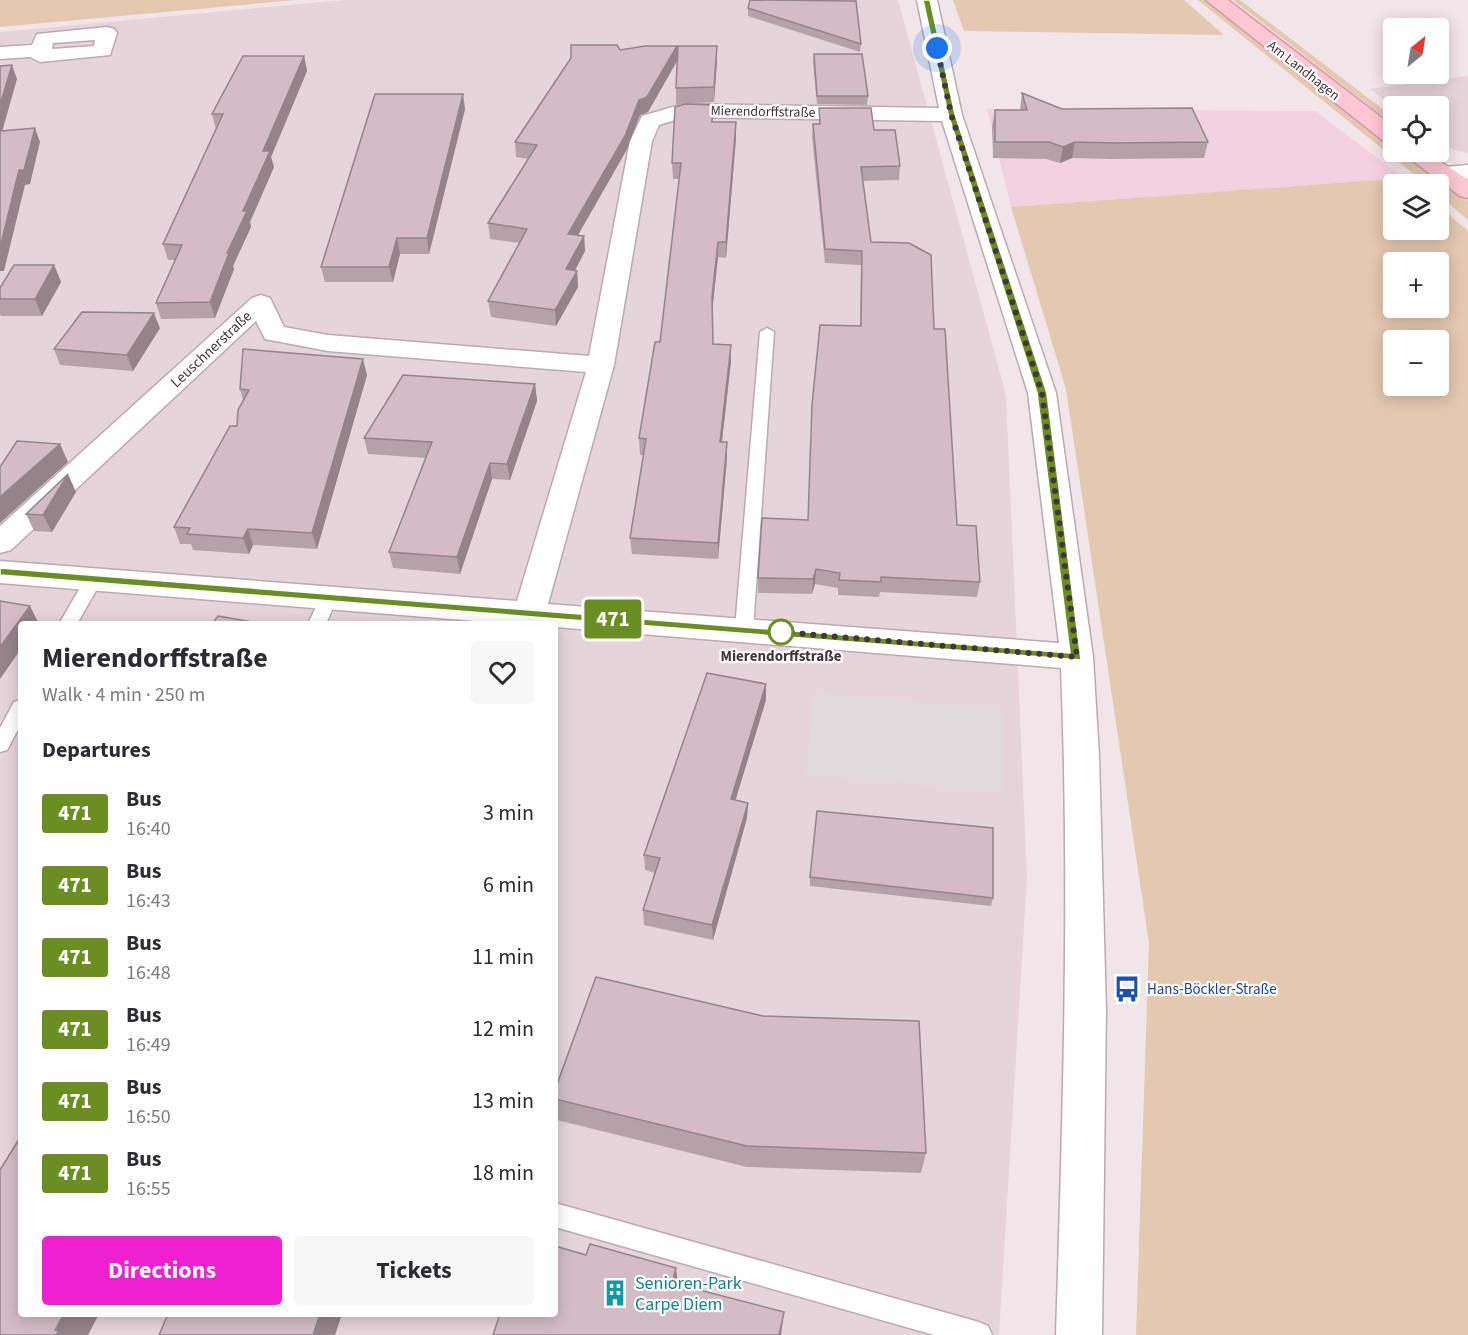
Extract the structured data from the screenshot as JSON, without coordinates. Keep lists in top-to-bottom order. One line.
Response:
{"streets":{"street":["Am Landhagen","Mierendorffstraße","Leuschnerstraße"]},"crossings":[["Mierendorffstraße","Leuschnerstraße"]],"places":{"other":["Mierendorffstraße"],"bus stop":["Hans-Böckler-Straße"],"building":["Senioren-Park Carpe Diem"]},"lines":["bus line 471"],"north":"top right","page":{"on_map":"471","map_buttons":["+","−"],"heading":[["Mierendorffstraße","Walk · 4 min · 250 m"],"Departures"],"list":[{"mark":"471","name":"Bus","note":"16:40","value":"3 min"},{"mark":"471","name":"Bus","note":"16:43","value":"6 min"},{"mark":"471","name":"Bus","note":"16:48","value":"11 min"},{"mark":"471","name":"Bus","note":"16:49","value":"12 min"},{"mark":"471","name":"Bus","note":"16:50","value":"13 min"},{"mark":"471","name":"Bus","note":"16:55","value":"18 min"}],"buttons":["Directions","Tickets"]}}
